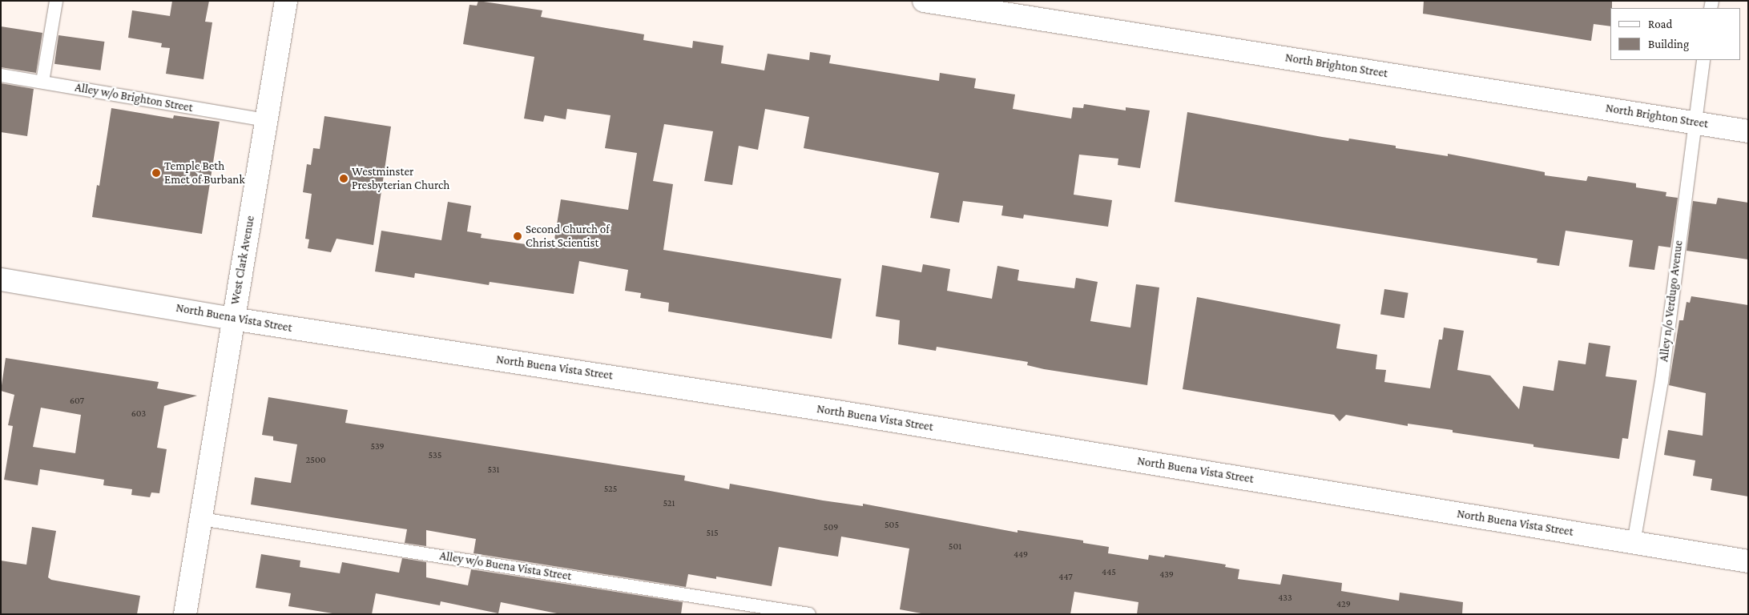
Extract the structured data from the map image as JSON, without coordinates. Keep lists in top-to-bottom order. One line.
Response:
{"streets":{"main road":["North Brighton Street","West Clark Avenue","North Buena Vista Street"],"lane":["Alley w/o Brighton Street","Alley n/o Verdugo Avenue","Alley w/o Buena Vista Street"]},"crossings":[["North Brighton Street","Alley n/o Verdugo Avenue"],["Alley w/o Brighton Street","West Clark Avenue"],["West Clark Avenue","North Buena Vista Street"],["West Clark Avenue","Alley w/o Buena Vista Street"],["Alley n/o Verdugo Avenue","North Buena Vista Street"]],"places":["Temple Beth Emet of Burbank","Westminster Presbyterian Church","Second Church of Christ Scientist"],"house_numbers":["607","603","539","535","2500","531","525","521","505","509","515","501","449","445","439","447","433","429"],"legend":["Road","Building"]}
